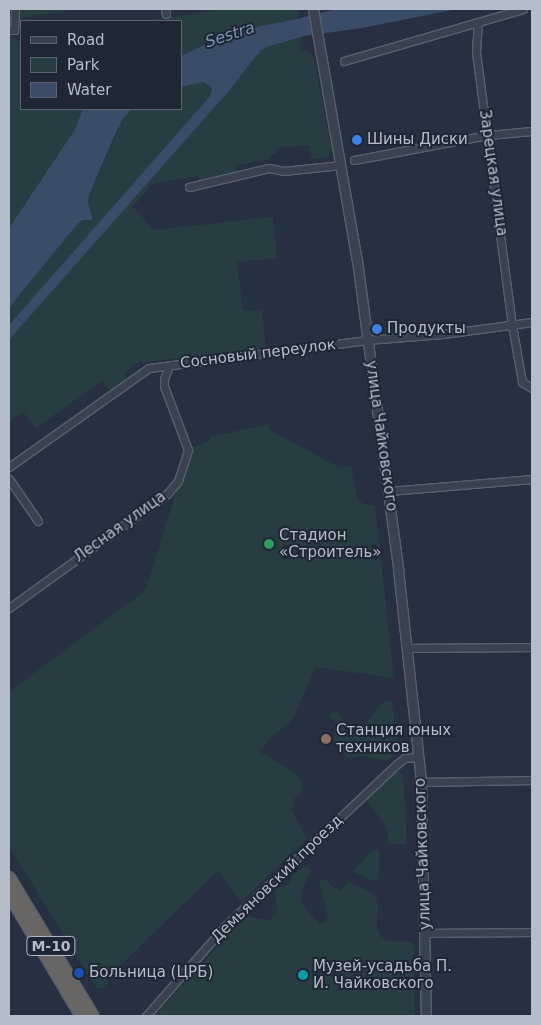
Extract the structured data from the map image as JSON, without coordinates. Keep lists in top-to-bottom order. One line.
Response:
{"streets":{"highway":["М-10"],"street":["Зарецкая улица","Сосновый переулок","улица Чайковского","Лесная улица","Демьяновский проезд"]},"crossings":[["Зарецкая улица","Сосновый переулок"],["Сосновый переулок","улица Чайковского"],["Сосновый переулок","Лесная улица"],["улица Чайковского","Демьяновский проезд"]],"water":["Sestra"],"places":["Шины Диски","Продукты","Стадион «Строитель»","Станция юных техников","Больница (ЦРБ)","Музей-усадьба П. И. Чайковского"],"legend":["Road","Park","Water"]}
